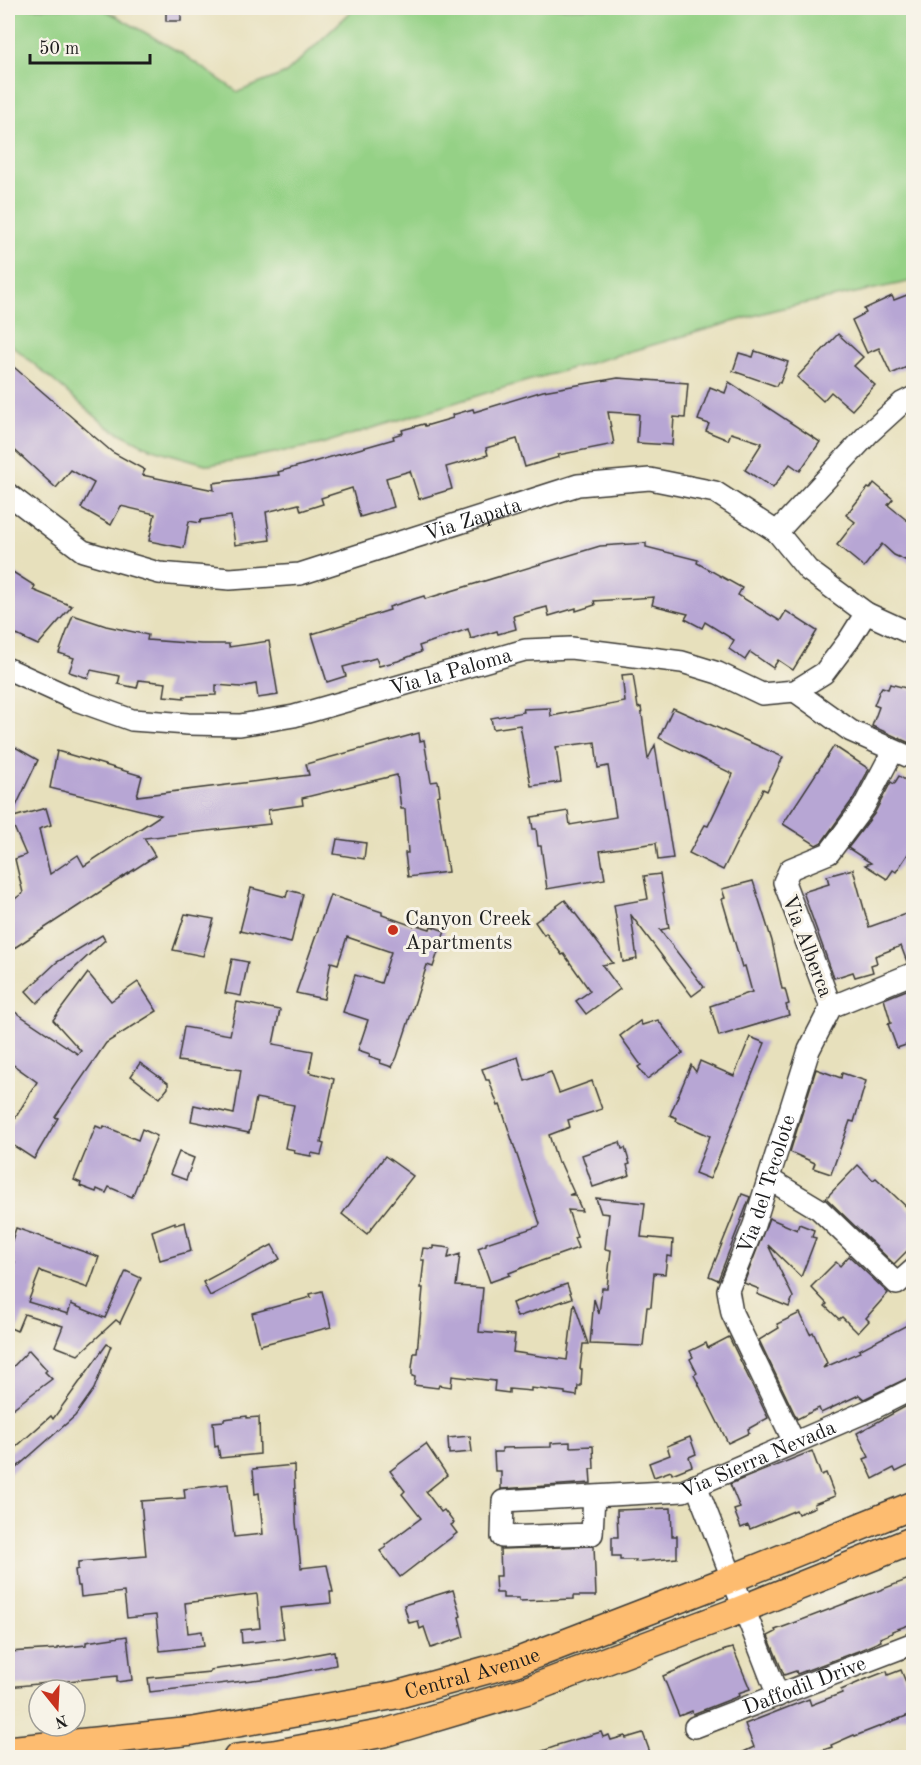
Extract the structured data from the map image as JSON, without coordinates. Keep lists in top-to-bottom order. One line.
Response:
{"streets":{"main road":["Central Avenue"],"street":["Via Zapata","Via la Paloma","Via Alberca","Via del Tecolote","Via Sierra Nevada","Daffodil Drive"]},"crossings":[["Via Zapata","Via la Paloma"],["Via Alberca","Via del Tecolote"],["Via del Tecolote","Via Sierra Nevada"]],"places":["Canyon Creek Apartments"],"scale_bar":"50 m","north":"bottom"}
